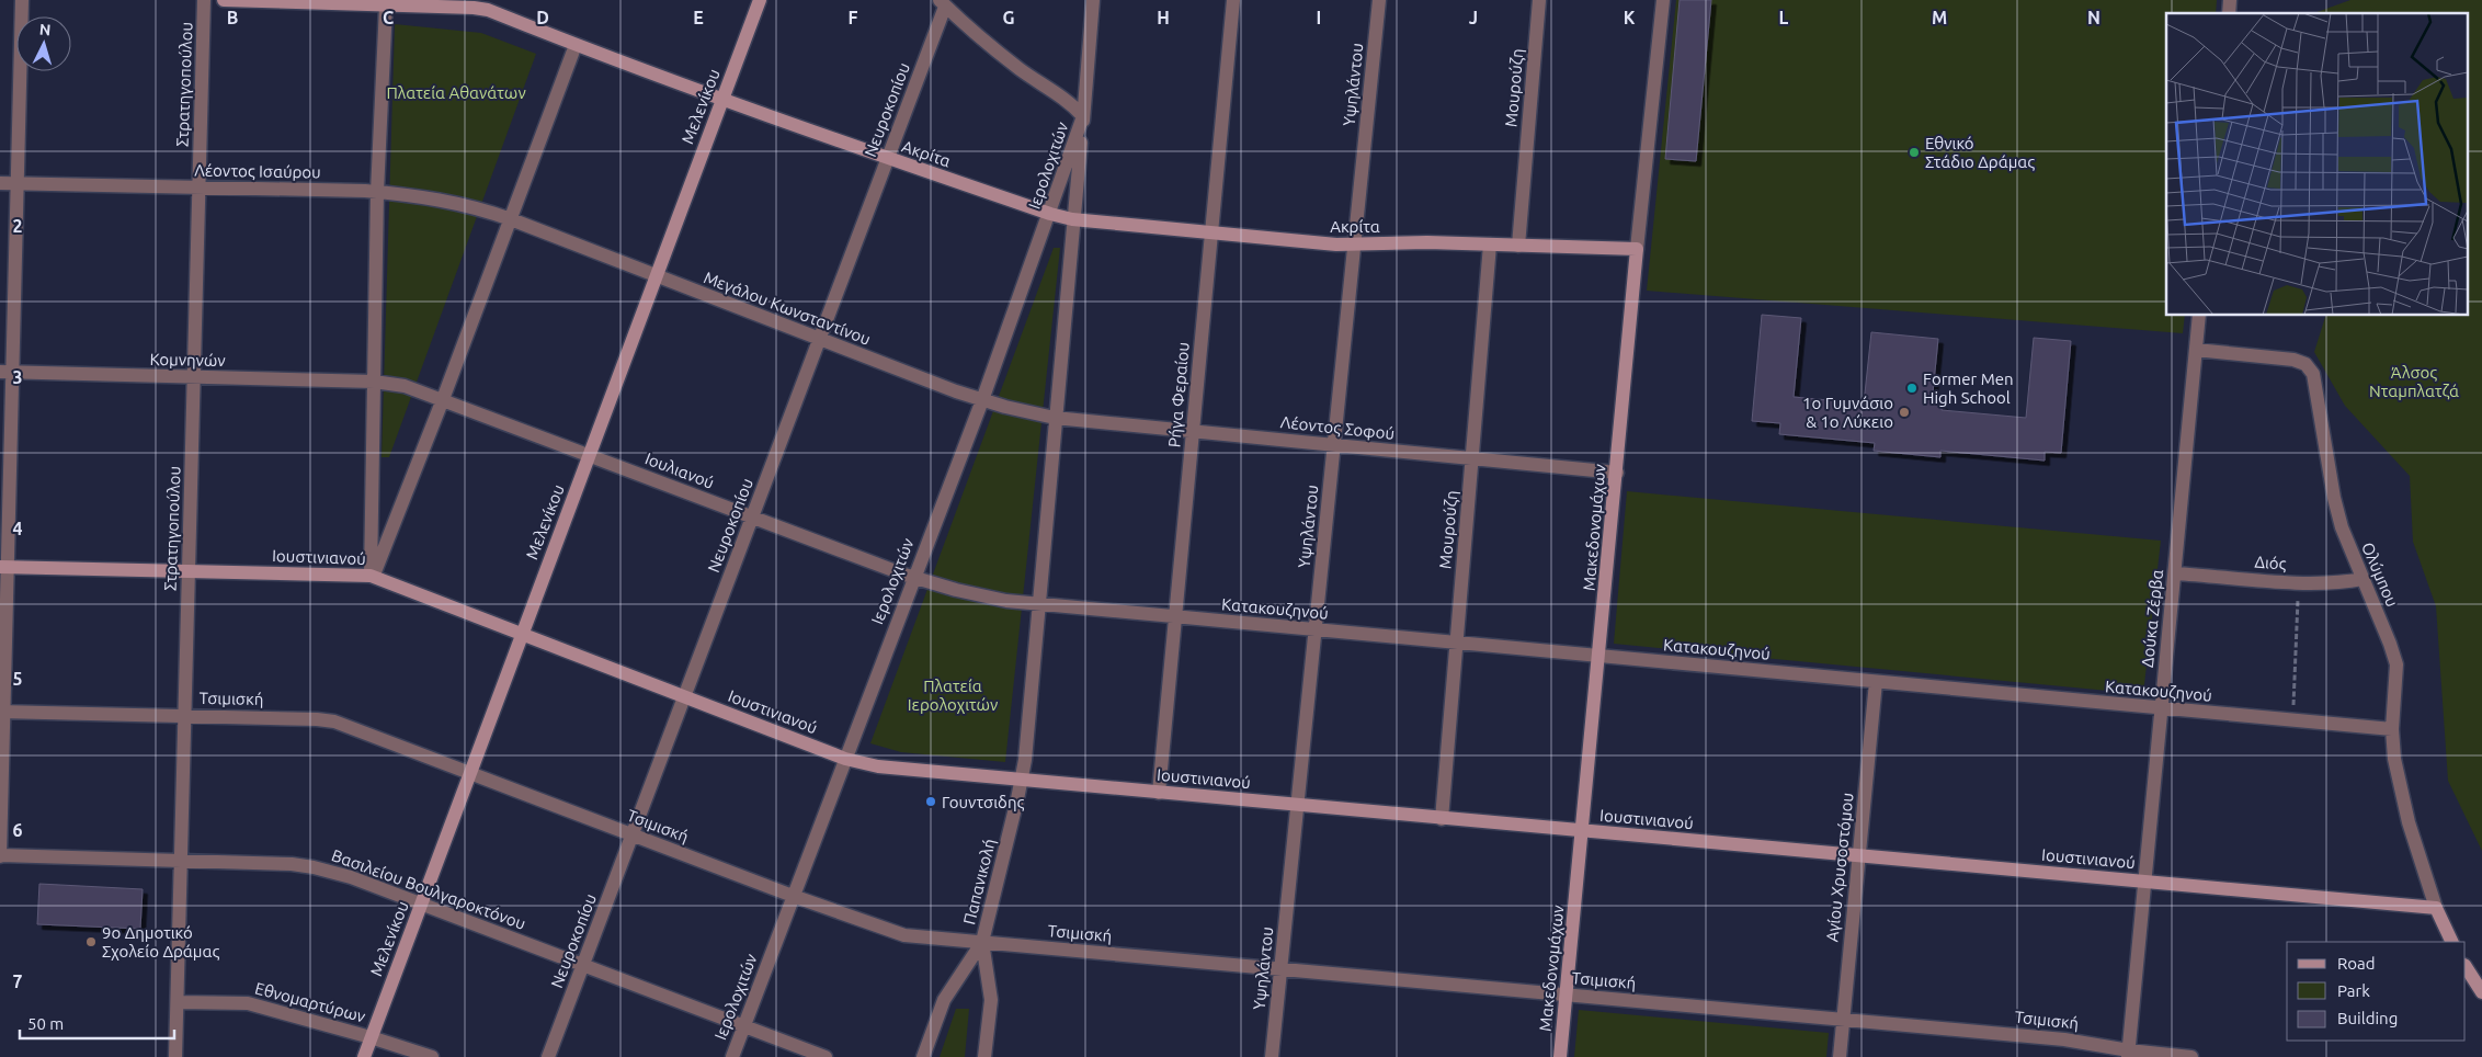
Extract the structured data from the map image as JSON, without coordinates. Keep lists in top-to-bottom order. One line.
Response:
{"streets":{"street":["Στρατηγοπούλου","Υψηλάντου","Μουρούζη","Μελενίκου","Νευροκοπίου","Ακρίτα","Ιερολοχιτών","Λέοντος Ισαύρου","Μεγάλου Κωνσταντίνου","Κομνηνών","Ρήγα Φεραίου","Λέοντος Σοφού","Ιουλιανού","Μακεδονομάχων","Ιουστινιανού","Διός","Ολύμπου","Κατακουζηνού","Δούκα Ζέρβα","Τσιμισκή","Αγίου Χρυσοστόμου","Παπανικολή","Βασιλείου Βουλγαροκτόνου","Εθνομαρτύρων"]},"crossings":[["Στρατηγοπούλου","Λέοντος Ισαύρου"],["Στρατηγοπούλου","Κομνηνών"],["Στρατηγοπούλου","Ιουστινιανού"],["Στρατηγοπούλου","Τσιμισκή"],["Στρατηγοπούλου","Βασιλείου Βουλγαροκτόνου"],["Στρατηγοπούλου","Εθνομαρτύρων"],["Υψηλάντου","Ακρίτα"],["Υψηλάντου","Λέοντος Σοφού"],["Υψηλάντου","Ιουστινιανού"],["Υψηλάντου","Κατακουζηνού"],["Υψηλάντου","Τσιμισκή"],["Μουρούζη","Ακρίτα"],["Μουρούζη","Λέοντος Σοφού"],["Μουρούζη","Ιουστινιανού"],["Μουρούζη","Κατακουζηνού"],["Μελενίκου","Ακρίτα"],["Μελενίκου","Μεγάλου Κωνσταντίνου"],["Μελενίκου","Ιουλιανού"],["Μελενίκου","Ιουστινιανού"],["Μελενίκου","Τσιμισκή"],["Μελενίκου","Βασιλείου Βουλγαροκτόνου"],["Μελενίκου","Εθνομαρτύρων"],["Νευροκοπίου","Ακρίτα"],["Νευροκοπίου","Μεγάλου Κωνσταντίνου"],["Νευροκοπίου","Ιουλιανού"],["Νευροκοπίου","Ιουστινιανού"],["Νευροκοπίου","Τσιμισκή"],["Νευροκοπίου","Βασιλείου Βουλγαροκτόνου"],["Ακρίτα","Ιερολοχιτών"],["Ακρίτα","Ρήγα Φεραίου"],["Ακρίτα","Μακεδονομάχων"],["Ιερολοχιτών","Μεγάλου Κωνσταντίνου"],["Ιερολοχιτών","Λέοντος Σοφού"],["Ιερολοχιτών","Ιουλιανού"],["Ιερολοχιτών","Ιουστινιανού"],["Ιερολοχιτών","Κατακουζηνού"],["Ιερολοχιτών","Τσιμισκή"],["Ιερολοχιτών","Παπανικολή"],["Ιερολοχιτών","Βασιλείου Βουλγαροκτόνου"],["Λέοντος Ισαύρου","Μεγάλου Κωνσταντίνου"],["Μεγάλου Κωνσταντίνου","Λέοντος Σοφού"],["Κομνηνών","Ιουλιανού"],["Ρήγα Φεραίου","Λέοντος Σοφού"],["Ρήγα Φεραίου","Ιουστινιανού"],["Ρήγα Φεραίου","Κατακουζηνού"],["Λέοντος Σοφού","Μακεδονομάχων"],["Ιουλιανού","Κατακουζηνού"],["Μακεδονομάχων","Ιουστινιανού"],["Μακεδονομάχων","Κατακουζηνού"],["Μακεδονομάχων","Τσιμισκή"],["Ιουστινιανού","Ολύμπου"],["Ιουστινιανού","Δούκα Ζέρβα"],["Ιουστινιανού","Αγίου Χρυσοστόμου"],["Ιουστινιανού","Παπανικολή"],["Διός","Ολύμπου"],["Διός","Δούκα Ζέρβα"],["Ολύμπου","Κατακουζηνού"],["Ολύμπου","Δούκα Ζέρβα"],["Κατακουζηνού","Δούκα Ζέρβα"],["Κατακουζηνού","Αγίου Χρυσοστόμου"],["Δούκα Ζέρβα","Τσιμισκή"],["Τσιμισκή","Αγίου Χρυσοστόμου"],["Τσιμισκή","Παπανικολή"]],"parks":["Πλατεία Αθανάτων","Άλσος Νταμπλατζά","Πλατεία Ιερολοχιτών"],"places":["Εθνικό Στάδιο Δράμας","Former Men High School","1o Γυμνάσιο & 1ο Λύκειο","Γουντσιδης","9ο Δημοτικό Σχολείο Δράμας"],"legend":["Road","Park","Building"],"scale_bar":"50 m","north":"top","grid":{"columns":["B","C","D","E","F","G","H","I","J","K","L","M","N"],"rows":["2","3","4","5","6","7"]}}
